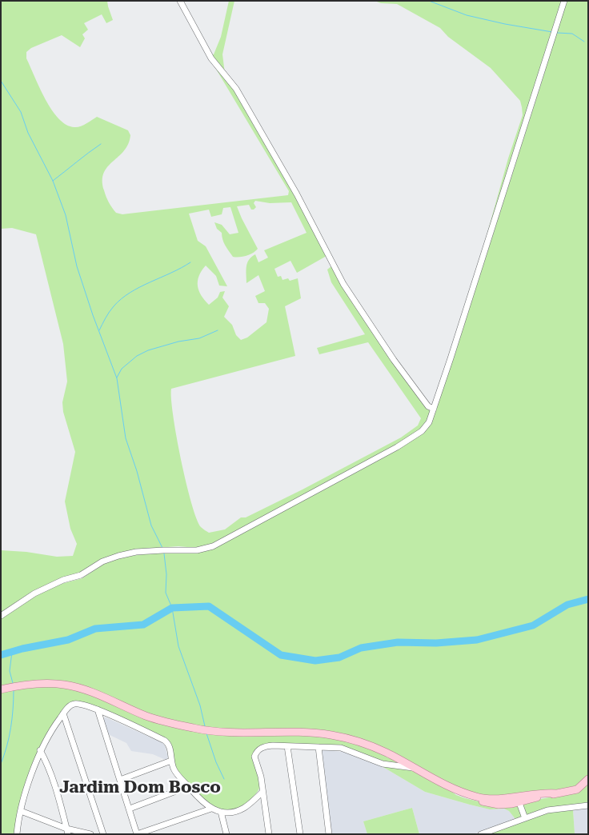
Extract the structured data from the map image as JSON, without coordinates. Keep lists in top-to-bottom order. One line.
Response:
{"districts":["Jardim Dom Bosco"]}
